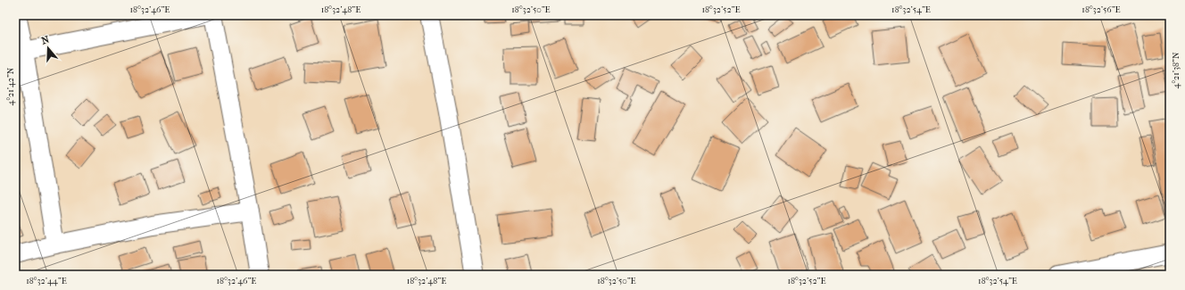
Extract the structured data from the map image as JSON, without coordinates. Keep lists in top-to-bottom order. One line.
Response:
{"north":"top","coordinates":["18°32'46\"E","18°32'48\"E","18°32'50\"E","18°32'52\"E","18°32'54\"E","18°32'56\"E","4°21'38\"N","4°21'42\"N","18°32'44\"E"]}
